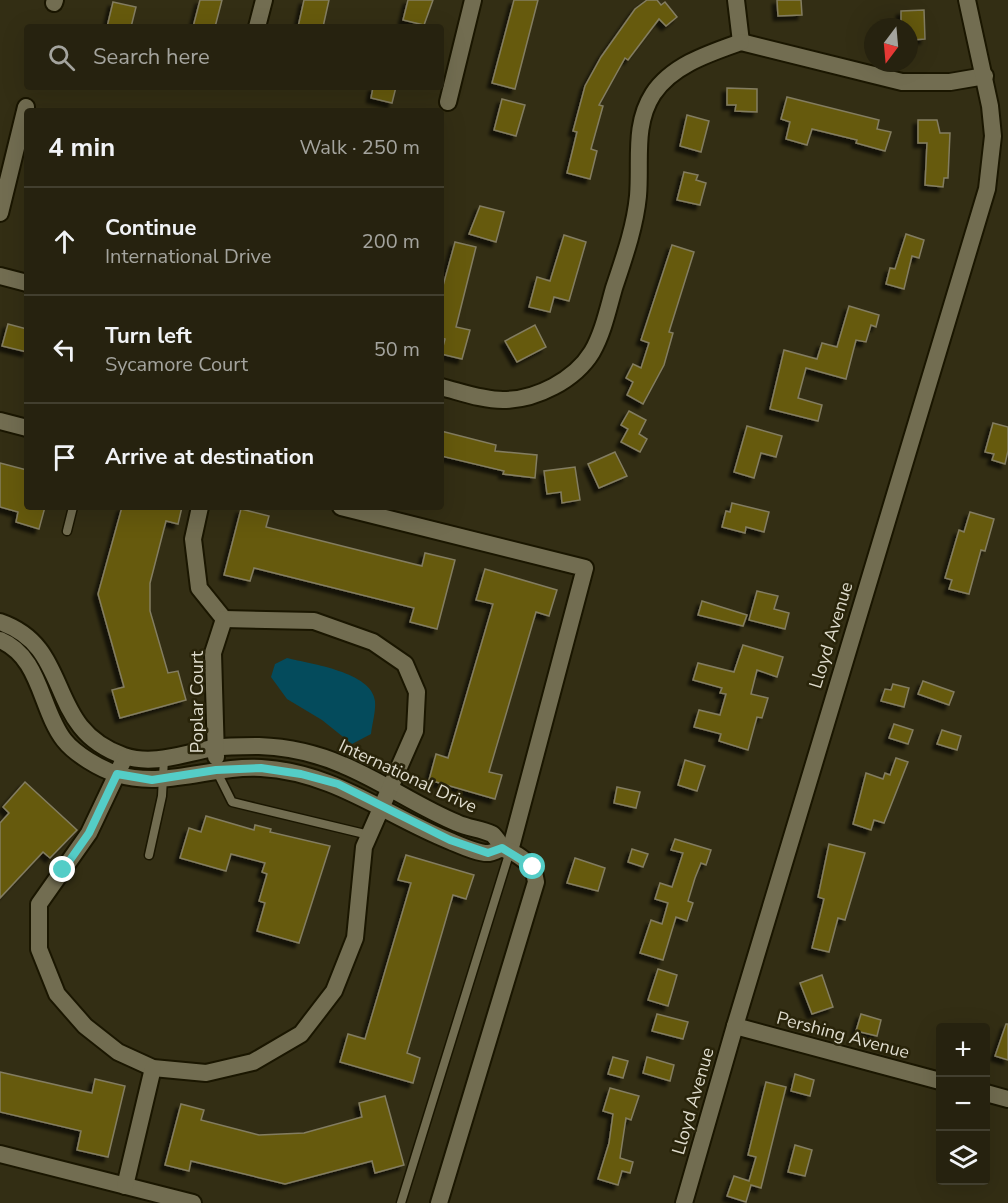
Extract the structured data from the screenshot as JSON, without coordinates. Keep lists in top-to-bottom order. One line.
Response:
{"streets":{"street":["Lloyd Avenue","Poplar Court","International Drive","Pershing Avenue"]},"crossings":[["Lloyd Avenue","Pershing Avenue"],["Poplar Court","International Drive"]],"north":"bottom","page":{"search":"Search here","heading":["4 min","Walk · 250 m"],"list":[["Continue","International Drive","200 m"],["Turn left","Sycamore Court","50 m"],"Arrive at destination"],"map_buttons":["+","−"]}}
